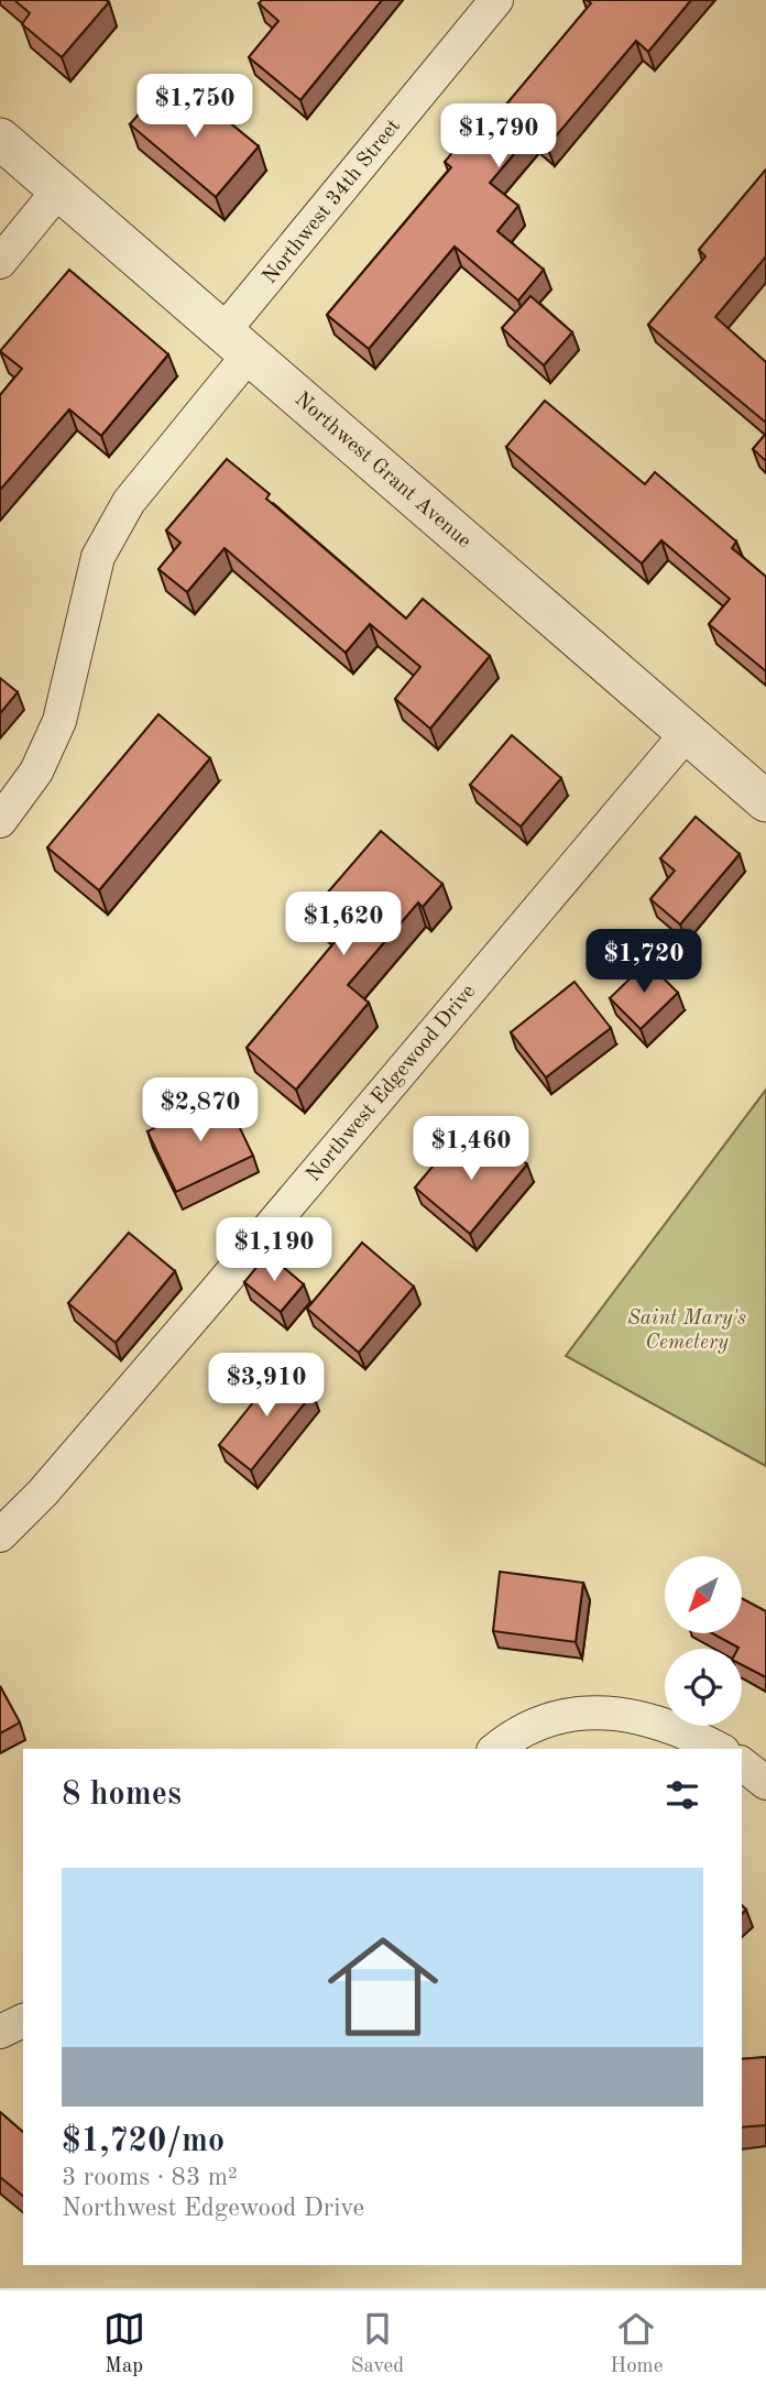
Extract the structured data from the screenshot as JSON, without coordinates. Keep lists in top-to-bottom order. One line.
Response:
{"streets":{"street":["Northwest 34th Street","Northwest Grant Avenue","Northwest Edgewood Drive"]},"crossings":[["Northwest 34th Street","Northwest Grant Avenue"],["Northwest Grant Avenue","Northwest Edgewood Drive"]],"parks":["Saint Mary's Cemetery"],"north":"bottom left","page":{"price":["$1,750","$1,790","$1,620","$1,720","$2,870","$1,460","$1,190","$3,910"],"heading":"8 homes","list":[{"name":"$1,720/mo","note":"3 rooms · 83 m² · Northwest Edgewood Drive"}],"tabs":["Map","Saved","Home"]}}
